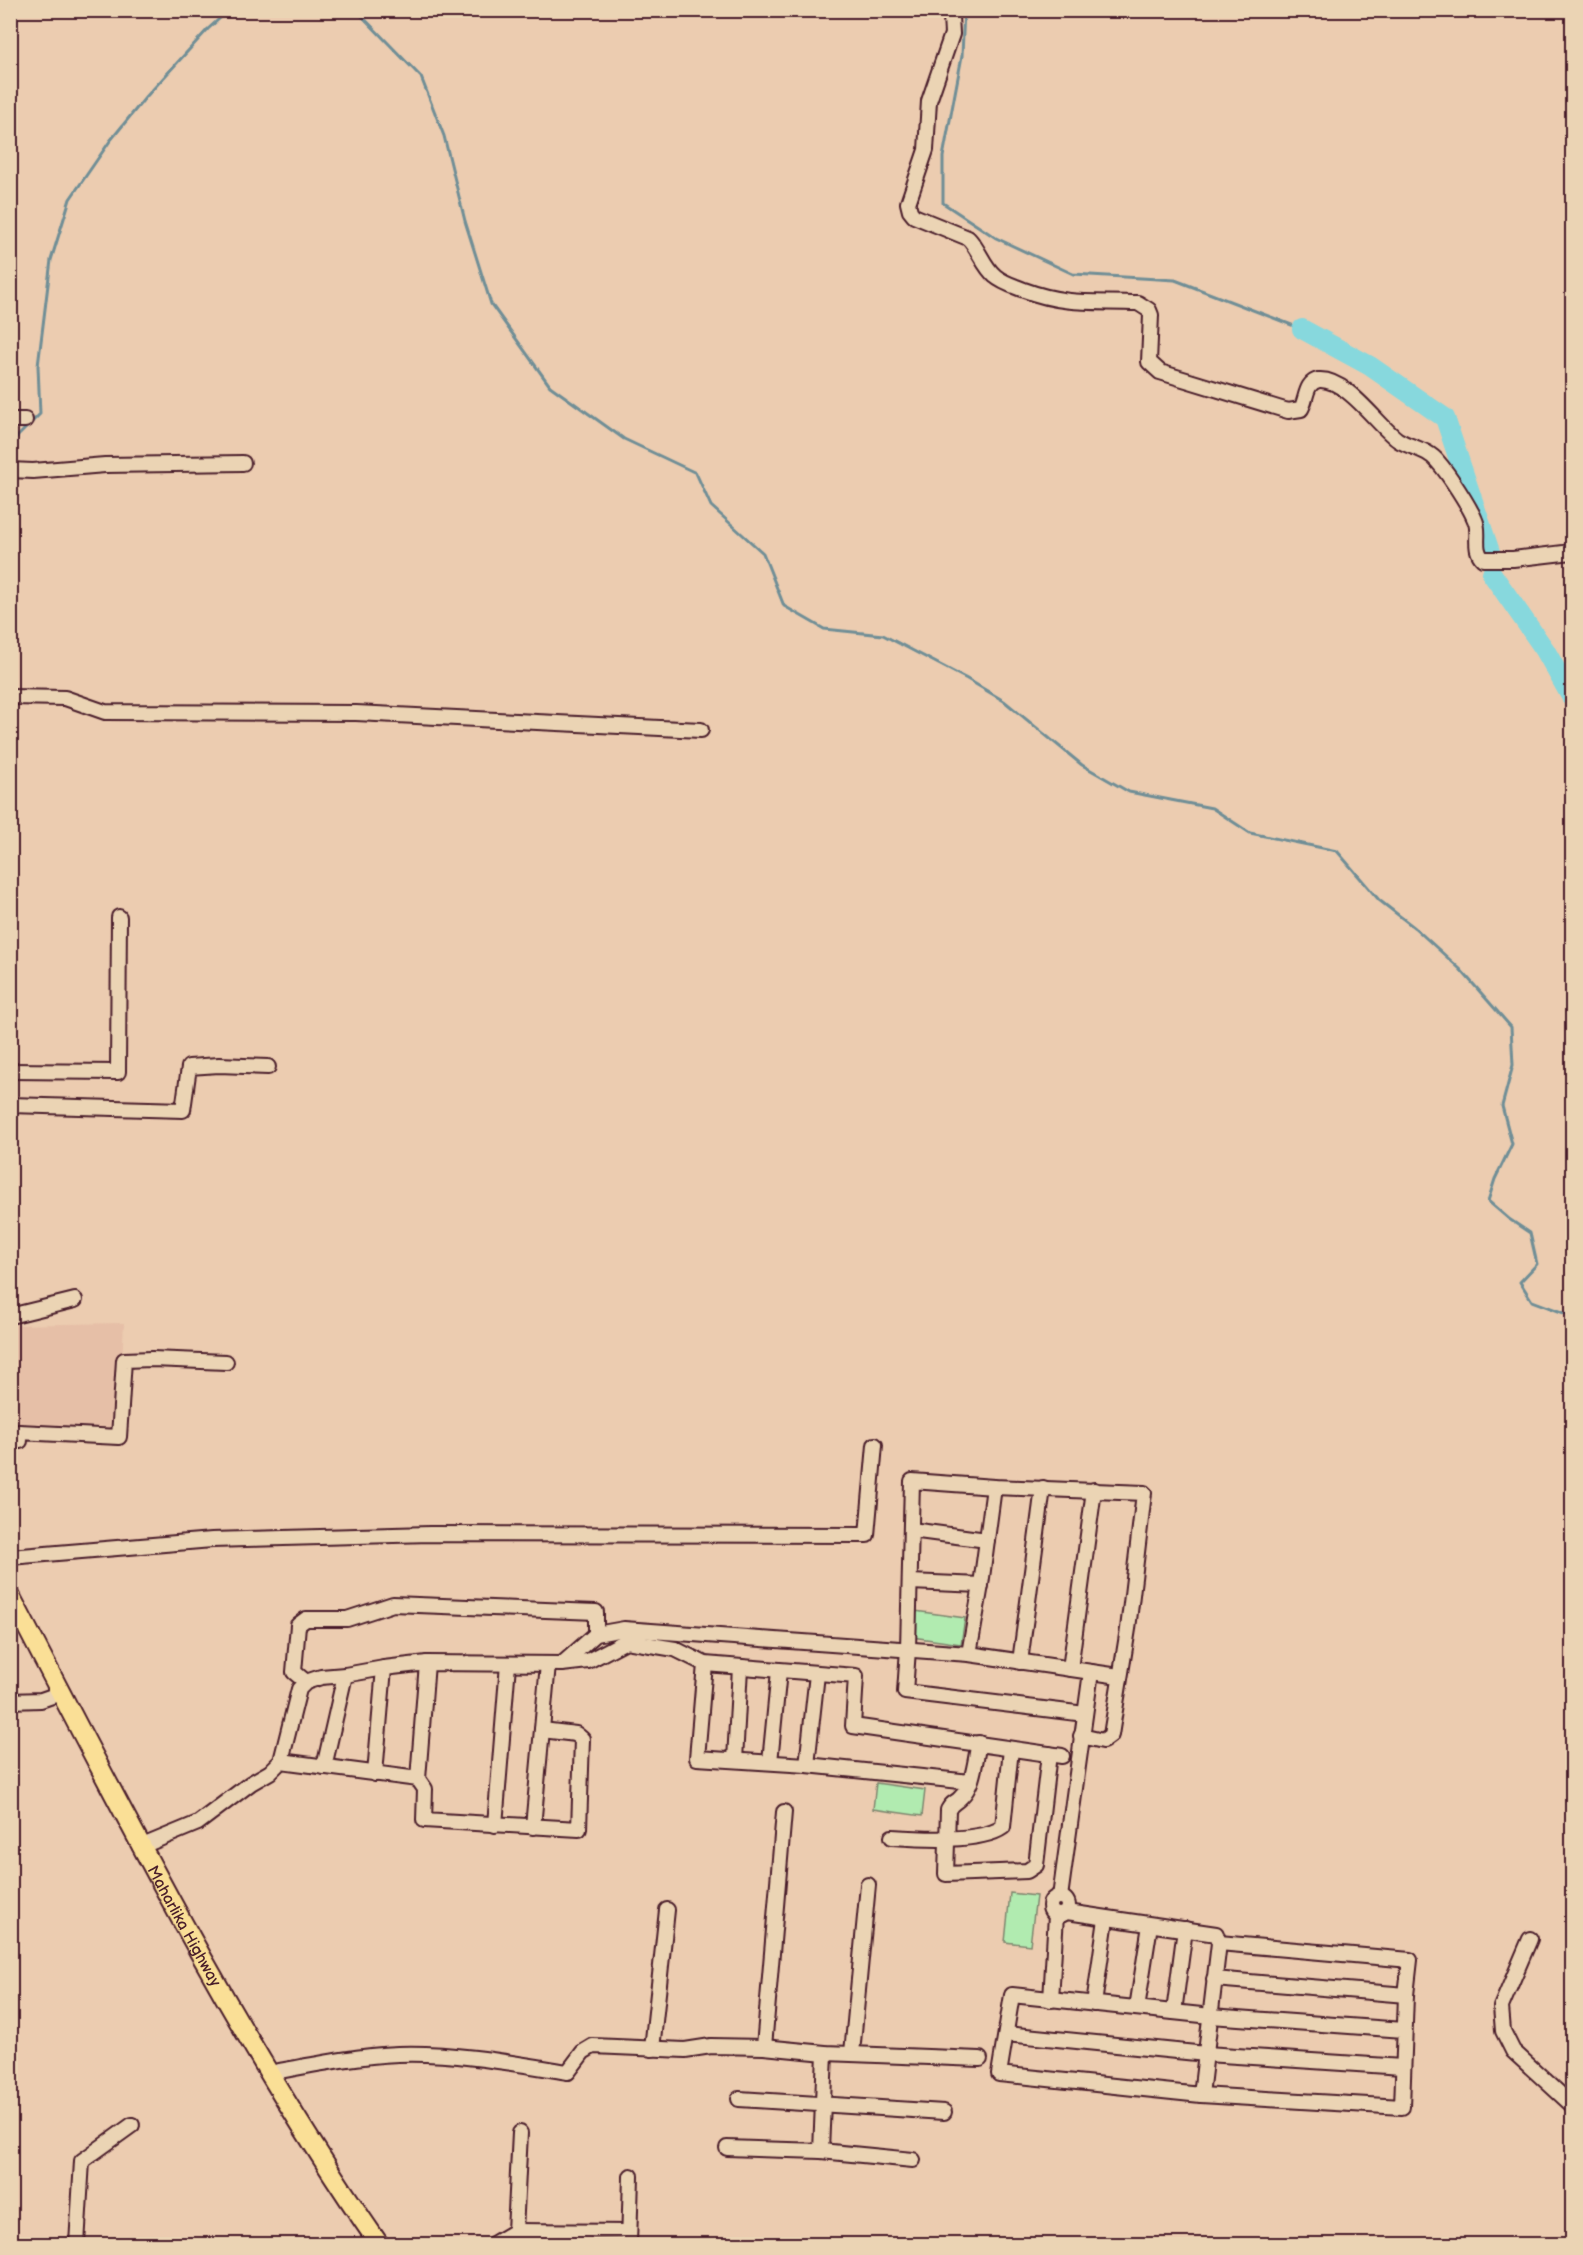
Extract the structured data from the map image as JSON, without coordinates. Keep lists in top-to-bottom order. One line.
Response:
{"streets":{"highway":["Maharlika Highway"]}}
